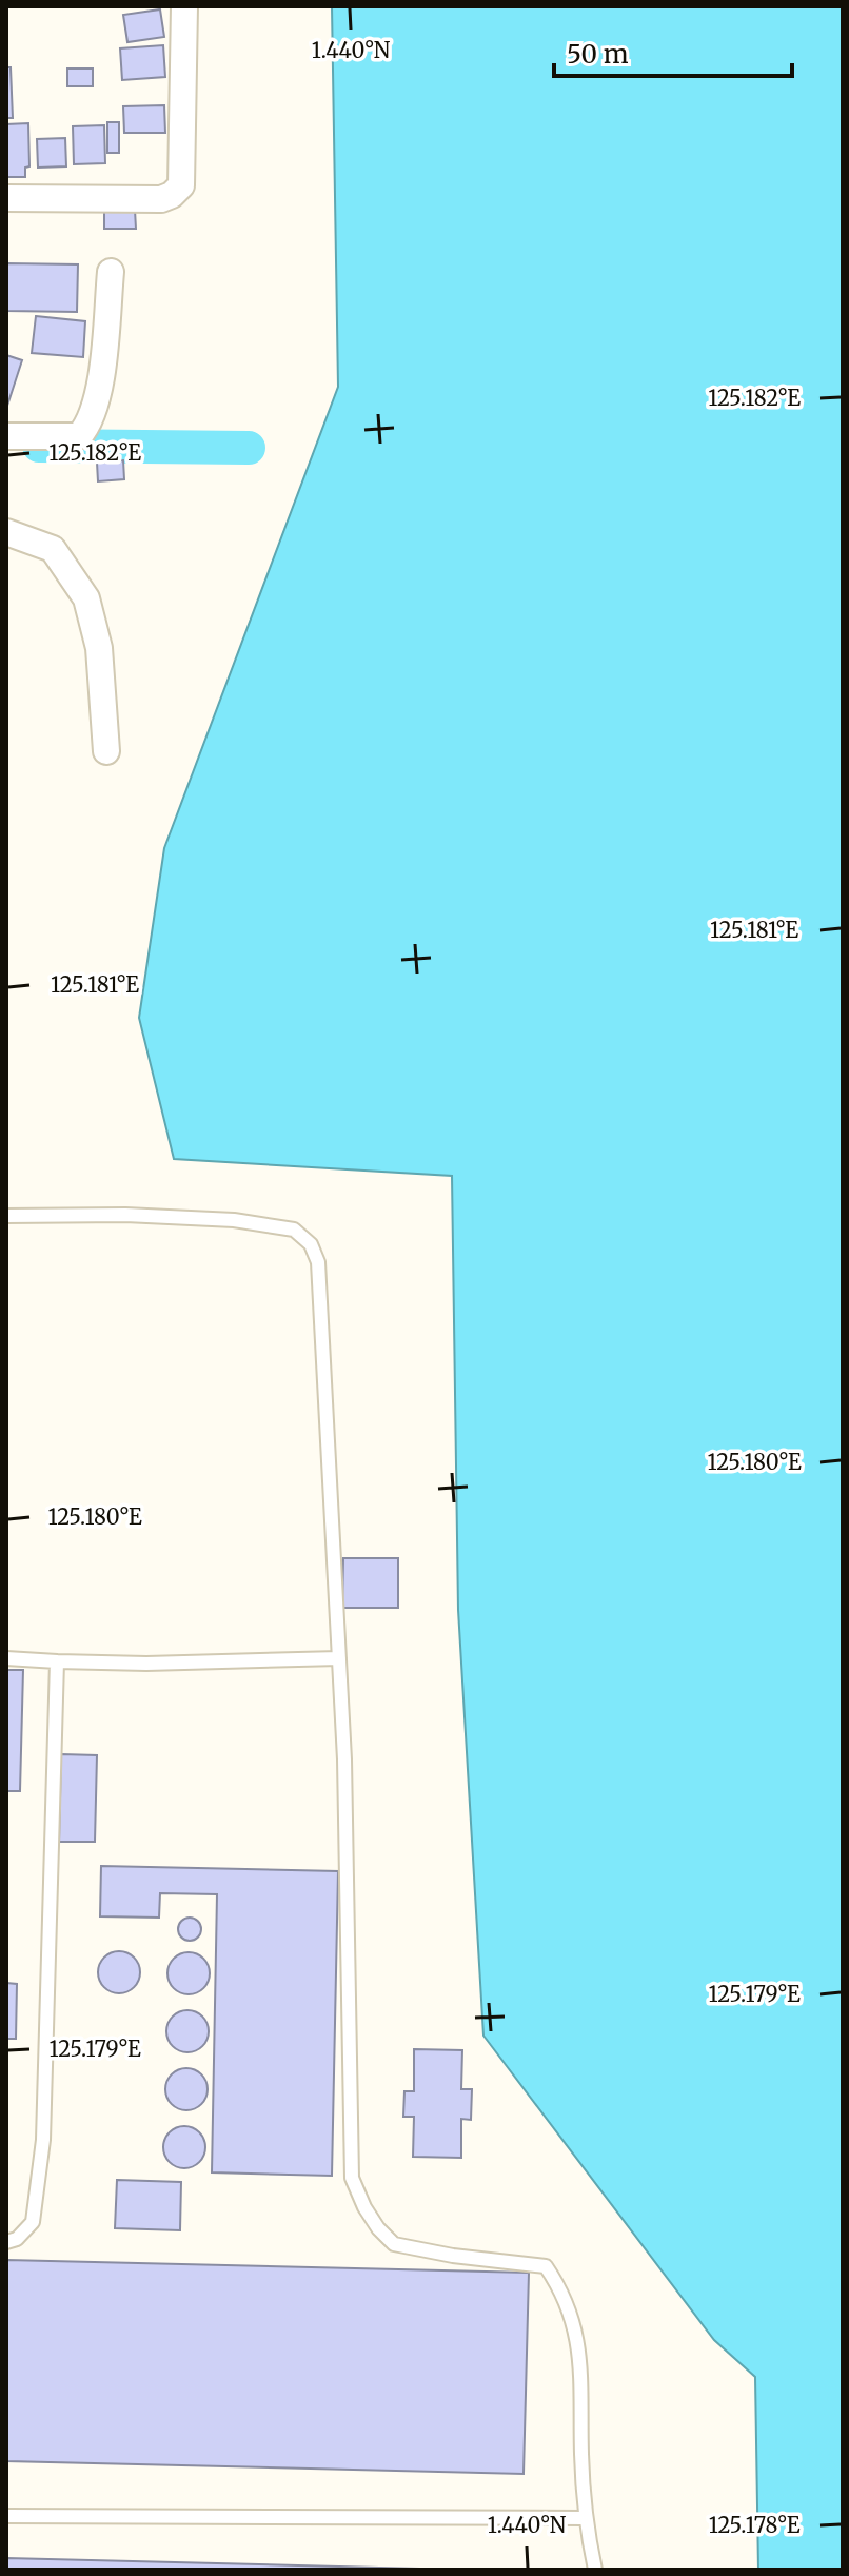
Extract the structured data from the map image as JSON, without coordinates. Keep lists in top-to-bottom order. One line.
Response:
{"scale_bar":"50 m","coordinates":["1.440°N","125.182°E","125.181°E","125.180°E","125.179°E","125.178°E"]}
